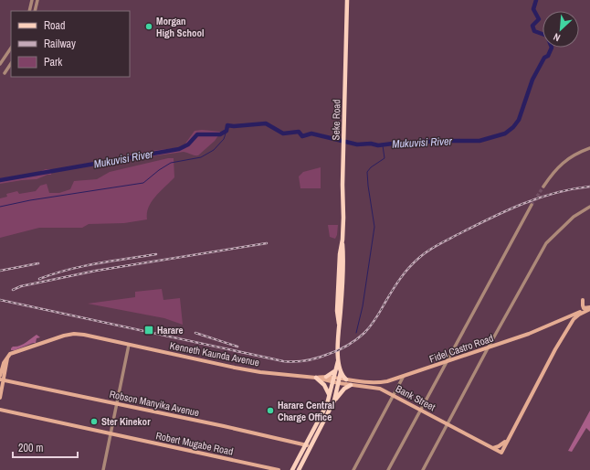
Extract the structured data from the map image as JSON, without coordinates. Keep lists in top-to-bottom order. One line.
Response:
{"streets":{"main road":["Seke Road","Fidel Castro Road","Kenneth Kaunda Avenue","Bank Street","Robson Manyika Avenue","Robert Mugabe Road"]},"crossings":[["Fidel Castro Road","Bank Street"]],"water":["Mukuvisi River"],"places":{"other":["Morgan High School","Harare Central Charge Office","Ster Kinekor"],"transit":["Harare"]},"legend":["Road","Railway","Park"],"scale_bar":"200 m","north":"bottom left"}
